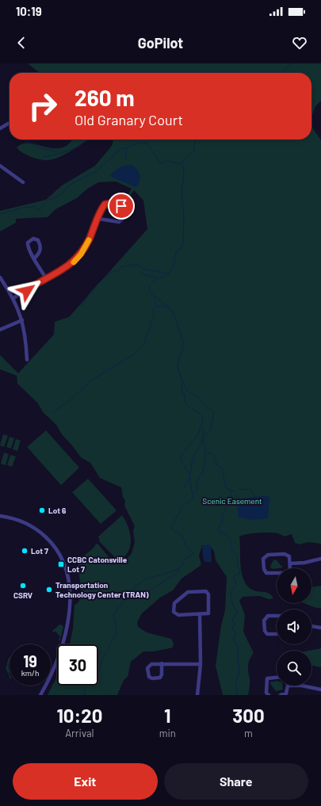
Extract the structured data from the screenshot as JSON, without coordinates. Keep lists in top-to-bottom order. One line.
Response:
{"parks":["Scenic Easement"],"places":{"other":["Lot 6","Lot 7","CSRV","Transportation Technology Center (TRAN)"],"transit":["CCBC Catonsville Lot 7"]},"north":"bottom","page":{"status":"10:19","header":"GoPilot","turn":["260 m","Old Granary Court"],"speed":"19 km/h","limit":"30","eta":["10:20","Arrival","1","min","300","m"],"buttons":["Exit","Share"]}}
